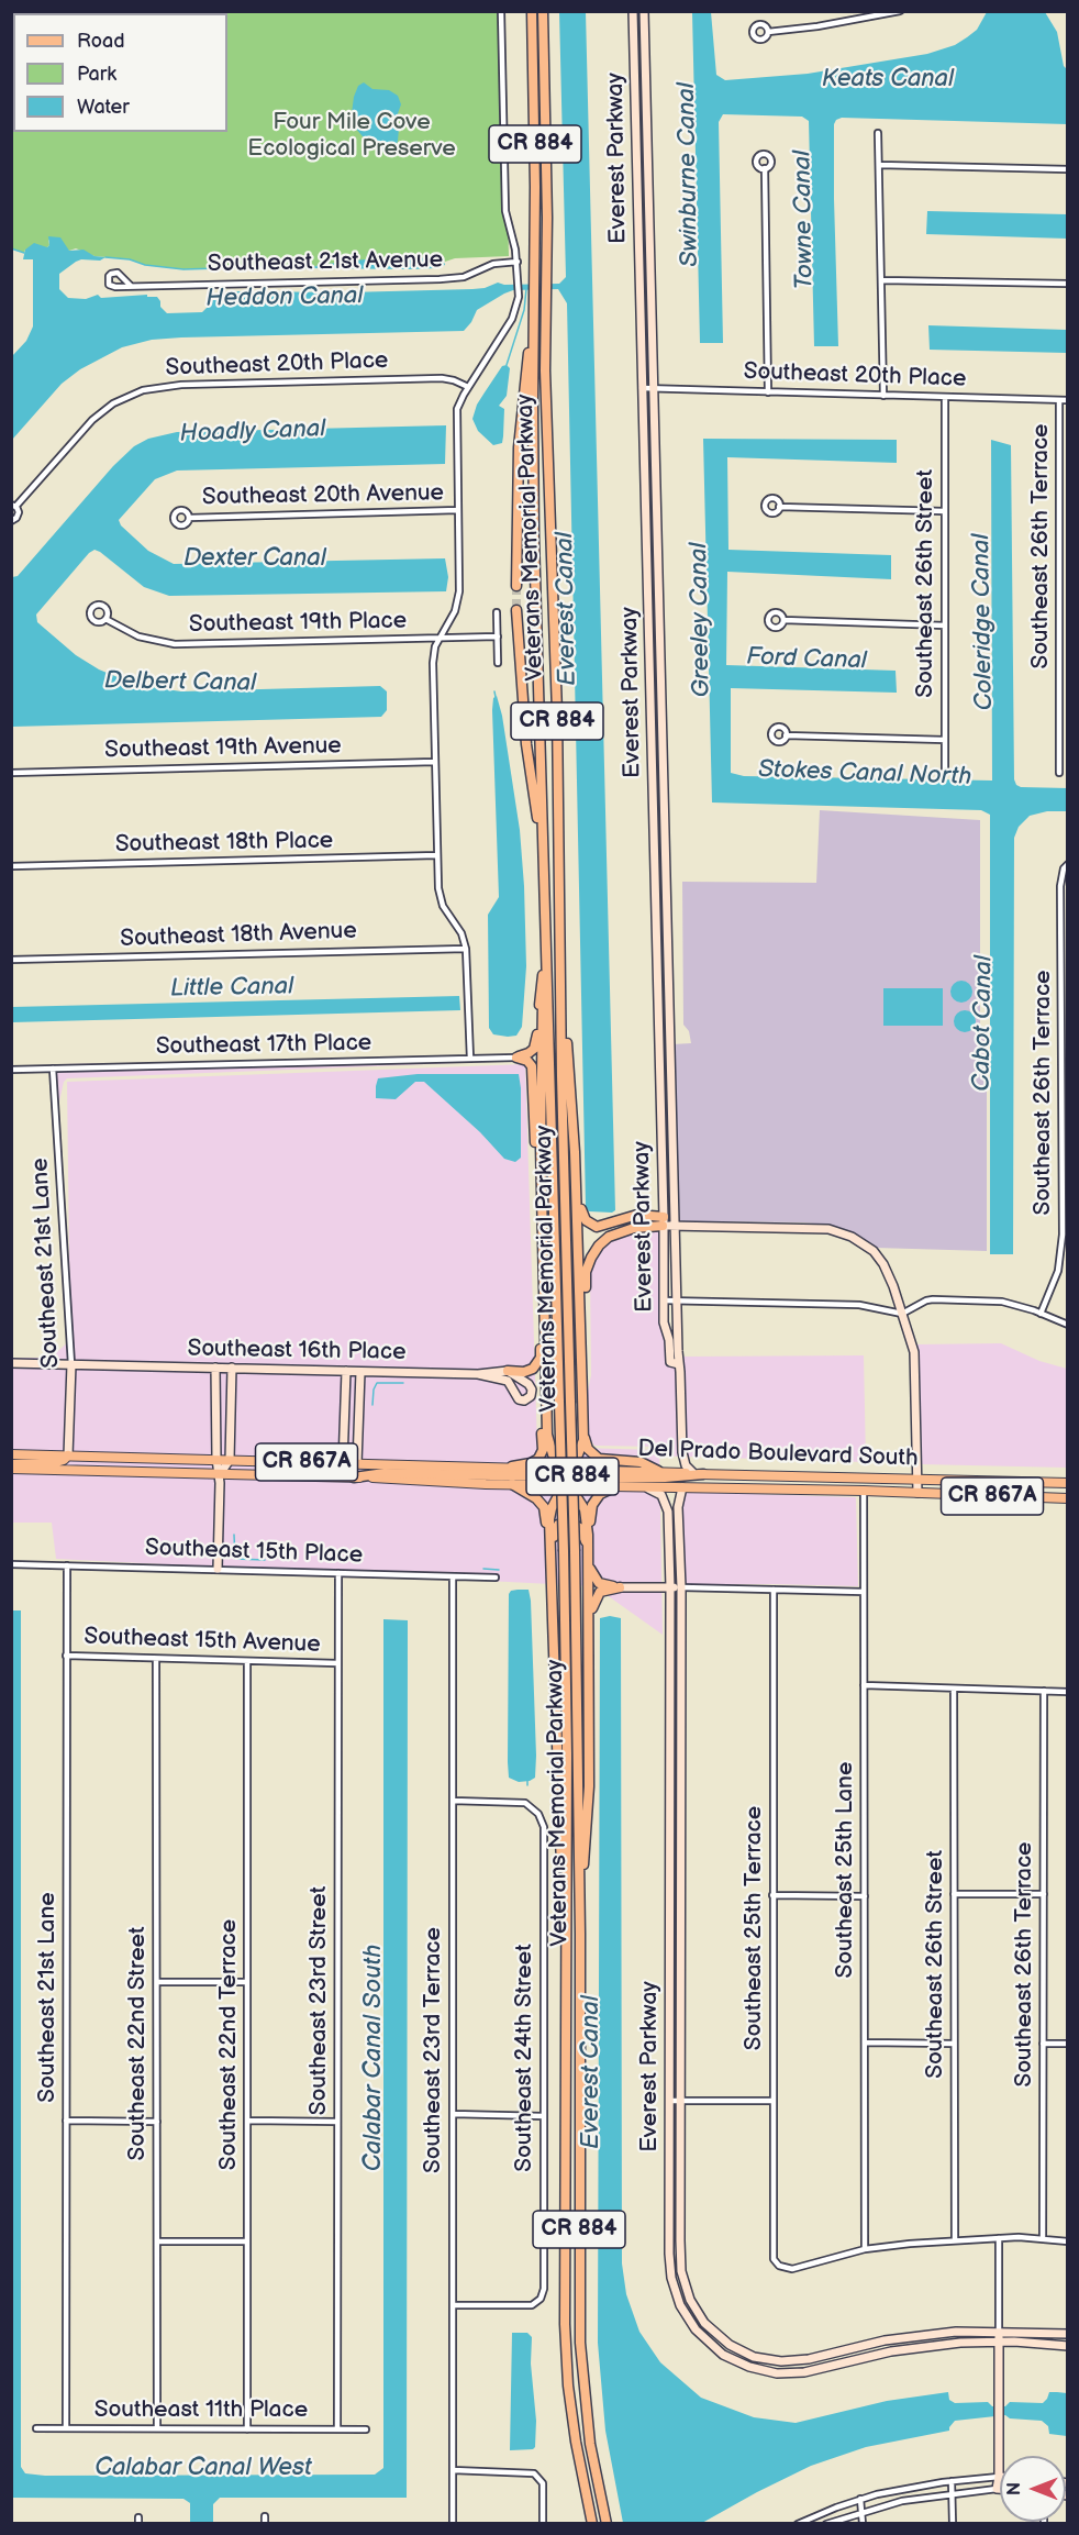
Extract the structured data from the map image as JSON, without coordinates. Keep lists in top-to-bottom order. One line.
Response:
{"streets":{"highway":["CR 884","Veterans Memorial Parkway"],"main road":["Del Prado Boulevard South","CR 867A"],"street":["Everest Parkway","Southeast 21st Avenue","Southeast 20th Place","Southeast 20th Avenue","Southeast 26th Terrace","Southeast 26th Street","Southeast 19th Place","Southeast 19th Avenue","Southeast 18th Place","Southeast 18th Avenue","Southeast 17th Place","Southeast 21st Lane","Southeast 16th Place","Southeast 15th Place","Southeast 15th Avenue","Southeast 25th Lane","Southeast 25th Terrace","Southeast 23rd Street","Southeast 22nd Street","Southeast 22nd Terrace","Southeast 23rd Terrace","Southeast 24th Street","Southeast 11th Place"]},"crossings":[["Everest Parkway","Southeast 20th Place"],["Everest Parkway","Del Prado Boulevard South"],["Southeast 20th Place","Southeast 26th Terrace"],["Southeast 20th Place","Southeast 26th Street"],["Southeast 17th Place","Southeast 21st Lane"],["Southeast 21st Lane","Southeast 16th Place"],["Southeast 21st Lane","CR 867A"],["Southeast 21st Lane","Southeast 15th Place"],["Southeast 21st Lane","Southeast 15th Avenue"],["Southeast 21st Lane","Southeast 11th Place"],["Del Prado Boulevard South","Southeast 25th Lane"],["Southeast 15th Place","Southeast 23rd Street"],["Southeast 15th Place","Southeast 23rd Terrace"],["Southeast 15th Avenue","Southeast 23rd Street"],["Southeast 15th Avenue","Southeast 22nd Street"],["Southeast 15th Avenue","Southeast 22nd Terrace"],["Southeast 25th Lane","Southeast 25th Terrace"],["Southeast 23rd Street","Southeast 11th Place"],["Southeast 22nd Street","Southeast 11th Place"],["Southeast 22nd Terrace","Southeast 11th Place"],["Southeast 23rd Terrace","Southeast 24th Street"]],"water":["Keats Canal","Swinburne Canal","Towne Canal","Heddon Canal","Hoadly Canal","Dexter Canal","Everest Canal","Greeley Canal","Coleridge Canal","Ford Canal","Delbert Canal","Stokes Canal North","Little Canal","Cabot Canal","Calabar Canal South","Calabar Canal West"],"parks":["Four Mile Cove Ecological Preserve"],"legend":["Road","Park","Water"],"north":"left"}
